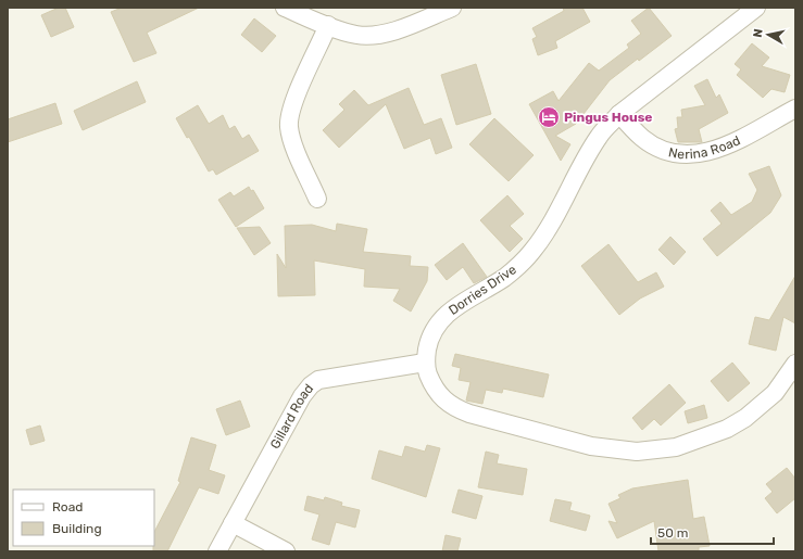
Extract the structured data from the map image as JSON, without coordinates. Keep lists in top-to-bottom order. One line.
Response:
{"streets":{"street":["Nerina Road","Dorries Drive","Gillard Road"]},"crossings":[["Nerina Road","Dorries Drive"],["Dorries Drive","Gillard Road"]],"places":{"hotel":["Pingus House"]},"legend":["Road","Building"],"scale_bar":"50 m","north":"left"}
